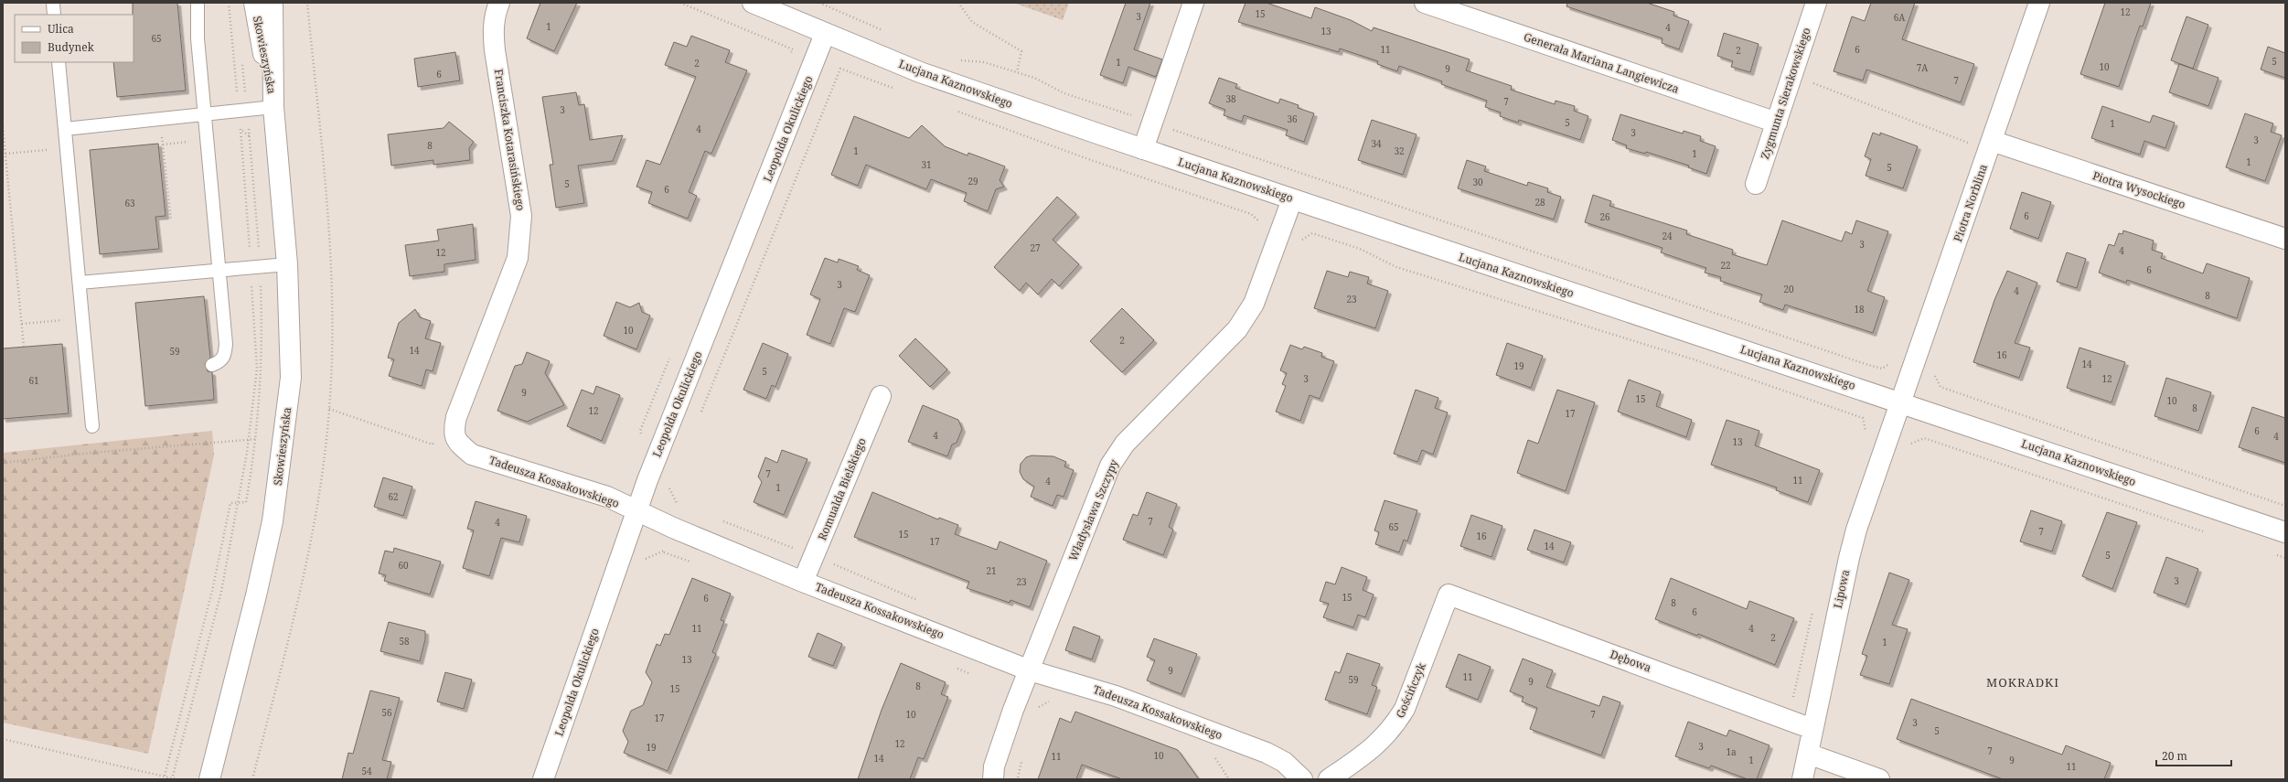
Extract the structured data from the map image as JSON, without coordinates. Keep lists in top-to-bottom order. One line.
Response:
{"streets":{"street":["Skowieszyńska","Generała Mariana Langiewicza","Lucjana Kaznowskiego","Zygmunta Sierakowskiego","Leopolda Okulickiego","Franciszka Kotarasińskiego","Piotra Wysockiego","Piotra Norblina","Tadeusza Kossakowskiego","Romualda Bielskiego","Władysława Szczypy","Lipowa","Dębowa","Gościńczyk"]},"crossings":[["Generała Mariana Langiewicza","Zygmunta Sierakowskiego"],["Lucjana Kaznowskiego","Leopolda Okulickiego"],["Lucjana Kaznowskiego","Piotra Norblina"],["Lucjana Kaznowskiego","Władysława Szczypy"],["Lucjana Kaznowskiego","Lipowa"],["Leopolda Okulickiego","Tadeusza Kossakowskiego"],["Franciszka Kotarasińskiego","Tadeusza Kossakowskiego"],["Piotra Wysockiego","Piotra Norblina"],["Piotra Norblina","Lipowa"],["Tadeusza Kossakowskiego","Romualda Bielskiego"],["Tadeusza Kossakowskiego","Władysława Szczypy"],["Lipowa","Dębowa"],["Dębowa","Gościńczyk"]],"districts":["MOKRADKI"],"house_numbers":["12","15","3","6A","1","4","13","65","11","6","2","5","1","2","10","7A","9","6","7","38","7","3","36","5","1","4","3","3","34","8","1","32","1","1","31","5","29","30","5","6","28","63","6","26","24","3","27","4","12","22","6","3","20","4","8","23","18","10","2","14","59","16","14","19","5","3","12","61","9","15","10","8","12","17","6","4","4","13","7","11","4","1","62","7","4","65","7","15","16","17","14","5","60","21","3","23","15","6","8","6","11","4","2","58","1","13","9","11","59","9","8","15","56","10","7","17","3","5","12","3","19","7","1a","10","11","14","1","9","11","54"],"legend":["Ulica","Budynek"],"scale_bar":"20 m"}
